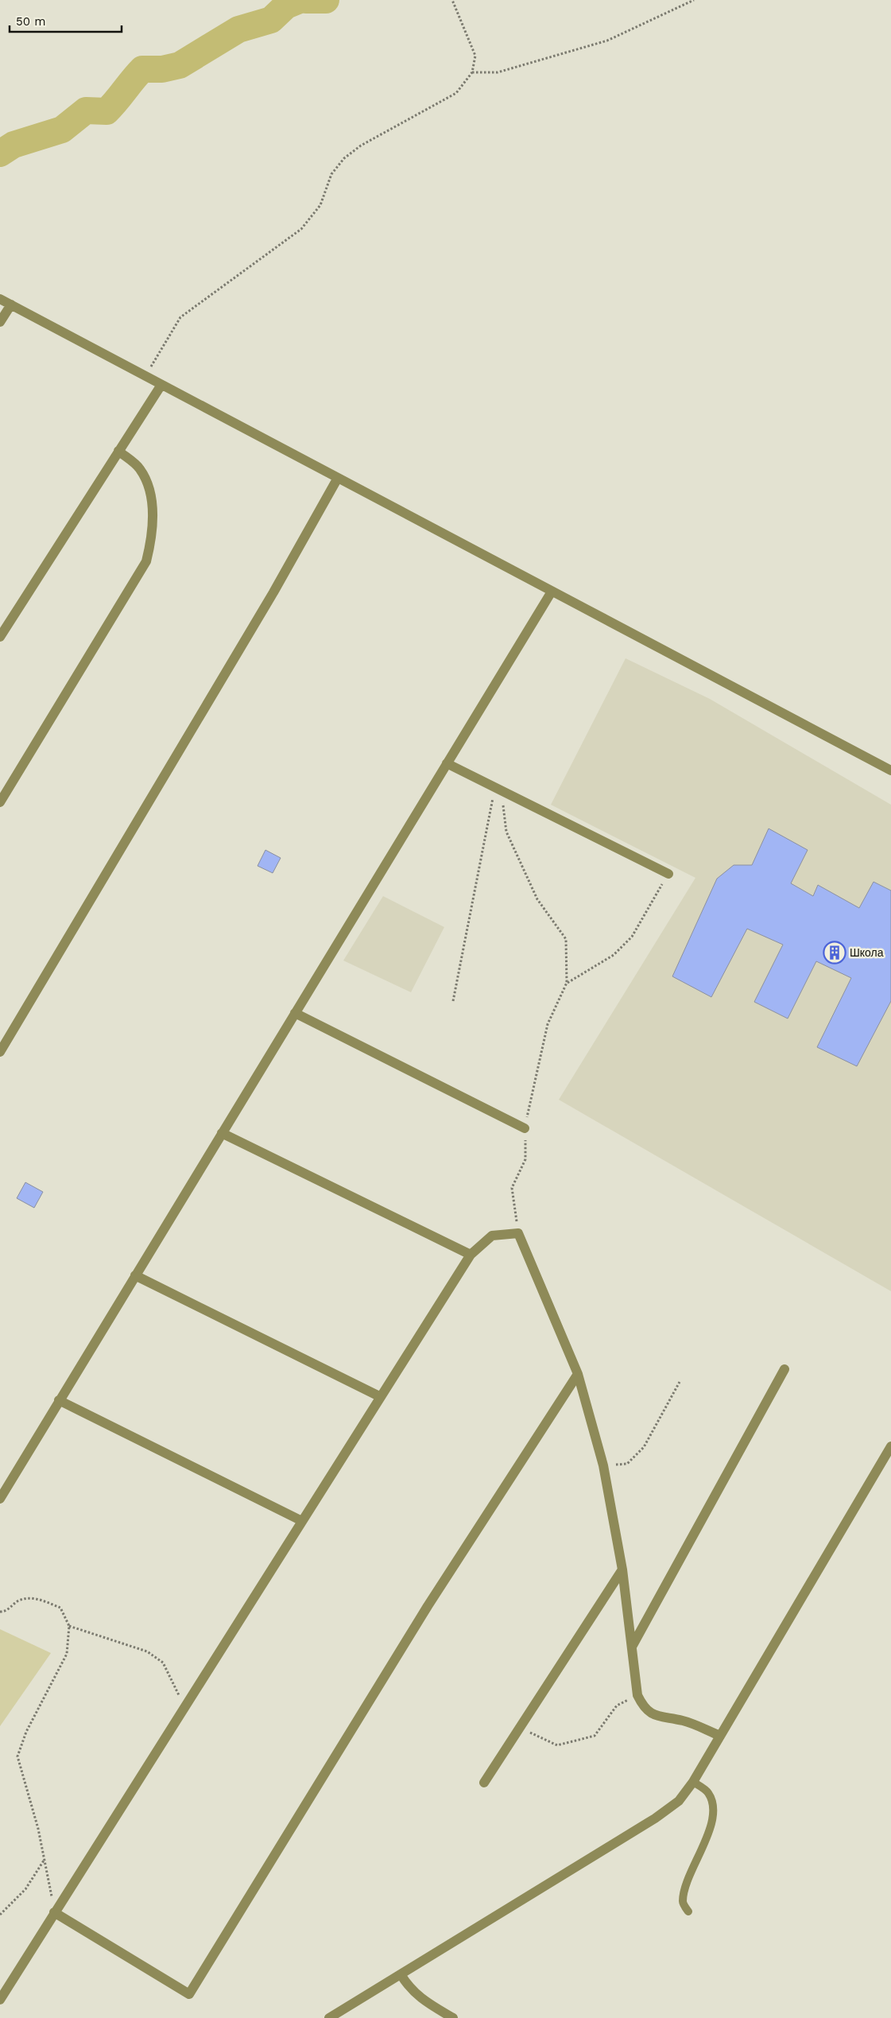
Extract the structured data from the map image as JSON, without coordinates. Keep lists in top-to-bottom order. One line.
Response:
{"places":{"building":["Школа"]},"scale_bar":"50 m"}
